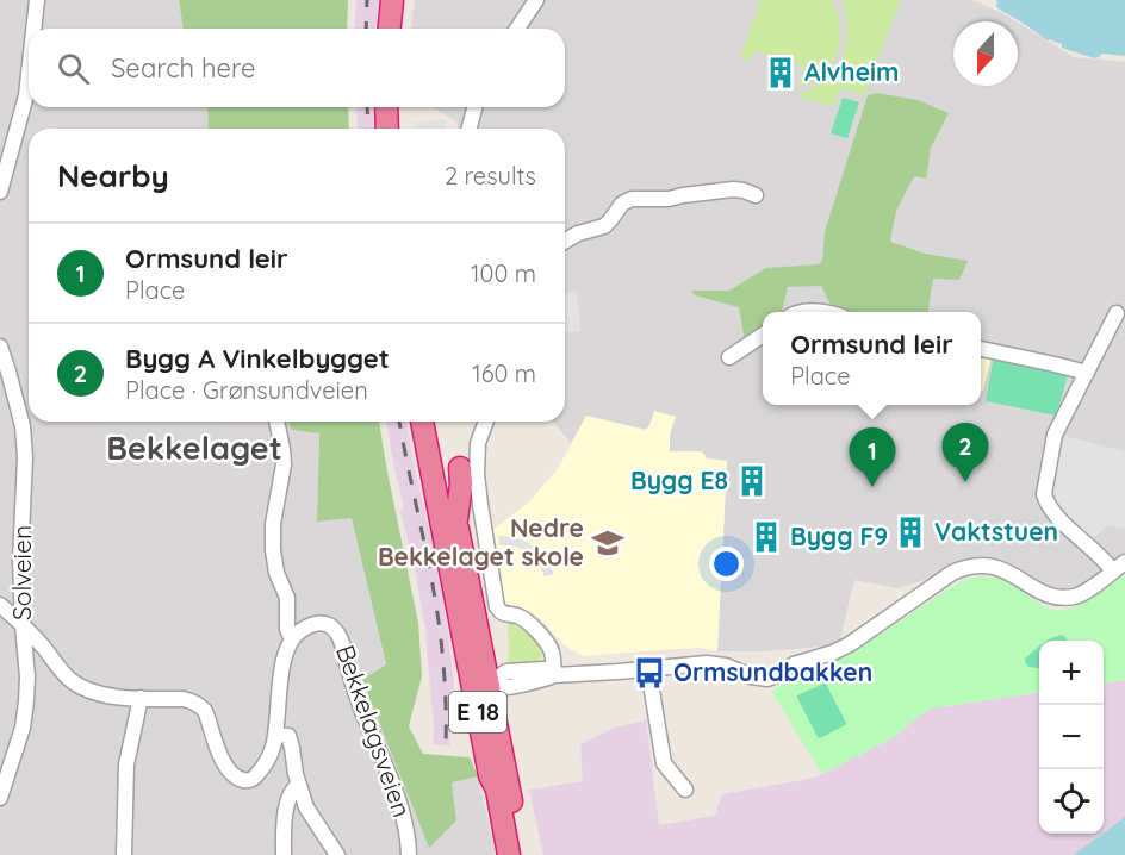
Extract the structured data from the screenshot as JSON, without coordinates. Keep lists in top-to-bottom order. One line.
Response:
{"streets":{"highway":["E 18"],"street":["Solveien","Bekkelagsveien"]},"districts":["Bekkelaget"],"places":{"building":["Alvheim","Bygg E8","Vaktstuen","Bygg F9"],"school or university":["Nedre Bekkelaget skole"],"bus stop":["Ormsundbakken"]},"north":"bottom","page":{"search":"Search here","heading":["Nearby","2 results"],"list":[{"mark":"1","name":"Ormsund leir","note":"Place","value":"100 m"},{"mark":"2","name":"Bygg A Vinkelbygget","note":"Place · Grønsundveien","value":"160 m"}],"popup":["Ormsund leir","Place"],"pins":["2","1"],"map_buttons":["+","−"]}}
